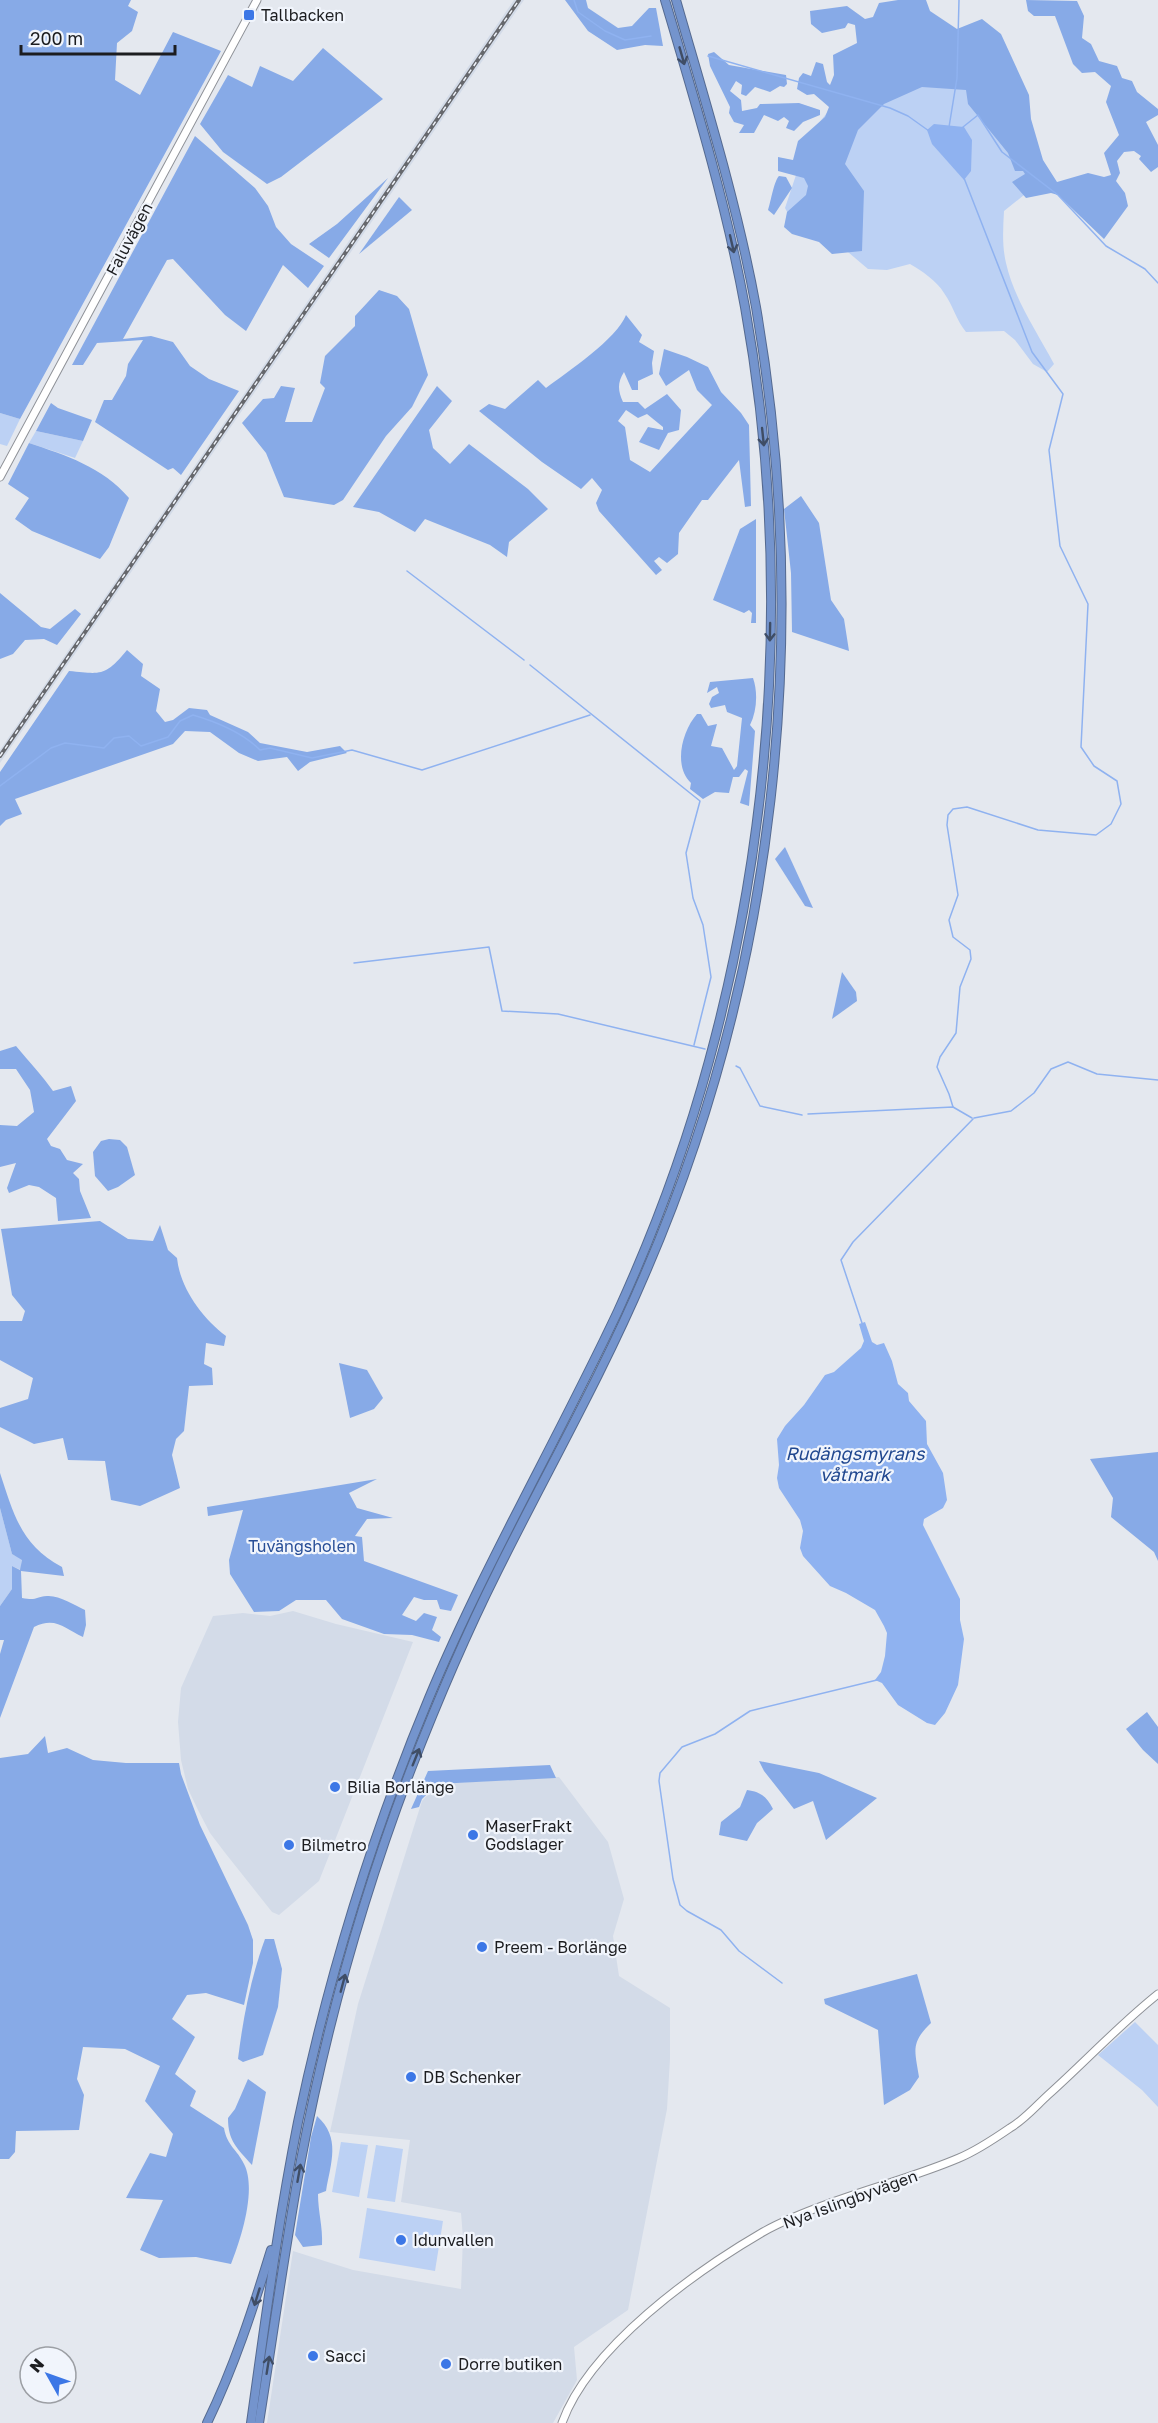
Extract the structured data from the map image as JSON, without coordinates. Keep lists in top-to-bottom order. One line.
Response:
{"streets":{"street":["Faluvägen","Nya Islingbyvägen"]},"water":["Rudängsmyrans våtmark"],"parks":["Tuvängsholen"],"places":{"transit":["Tallbacken"],"other":["Bilia Borlänge","MaserFrakt Godslager","Bilmetro","Preem - Borlänge","DB Schenker","Idunvallen","Sacci","Dorre butiken"]},"scale_bar":"200 m","north":"top left"}
